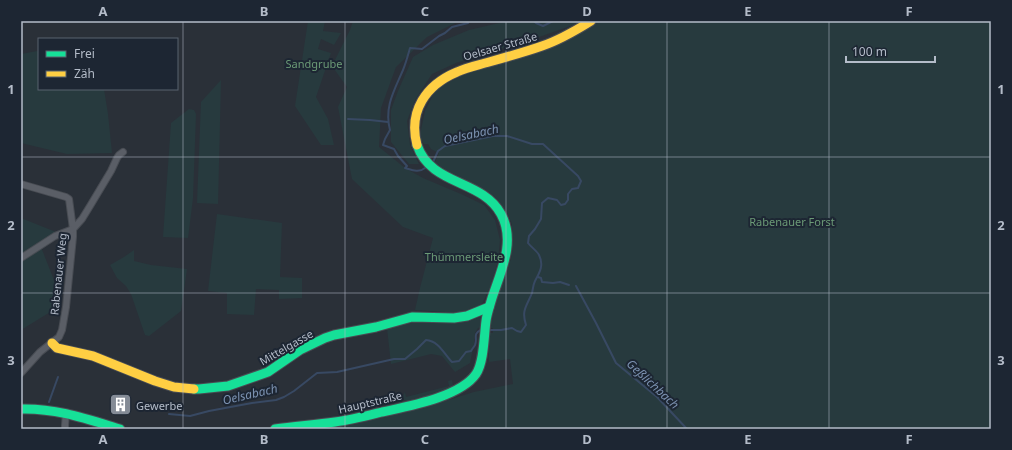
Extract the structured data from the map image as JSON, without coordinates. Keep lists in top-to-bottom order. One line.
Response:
{"streets":{"main road":["Oelsaer Straße","Mittelgasse","Hauptstraße"],"street":["Rabenauer Weg"]},"crossings":[["Oelsaer Straße","Mittelgasse"],["Oelsaer Straße","Hauptstraße"],["Rabenauer Weg","Mittelgasse"],["Mittelgasse","Hauptstraße"]],"water":["Oelsabach","Geßlichbach"],"parks":["Sandgrube","Rabenauer Forst","Thümmersleite"],"places":{"building":["Gewerbe"]},"legend":["Frei","Zäh"],"scale_bar":"100 m","grid":{"columns":["A","B","C","D","E","F"],"rows":["1","2","3"]}}
